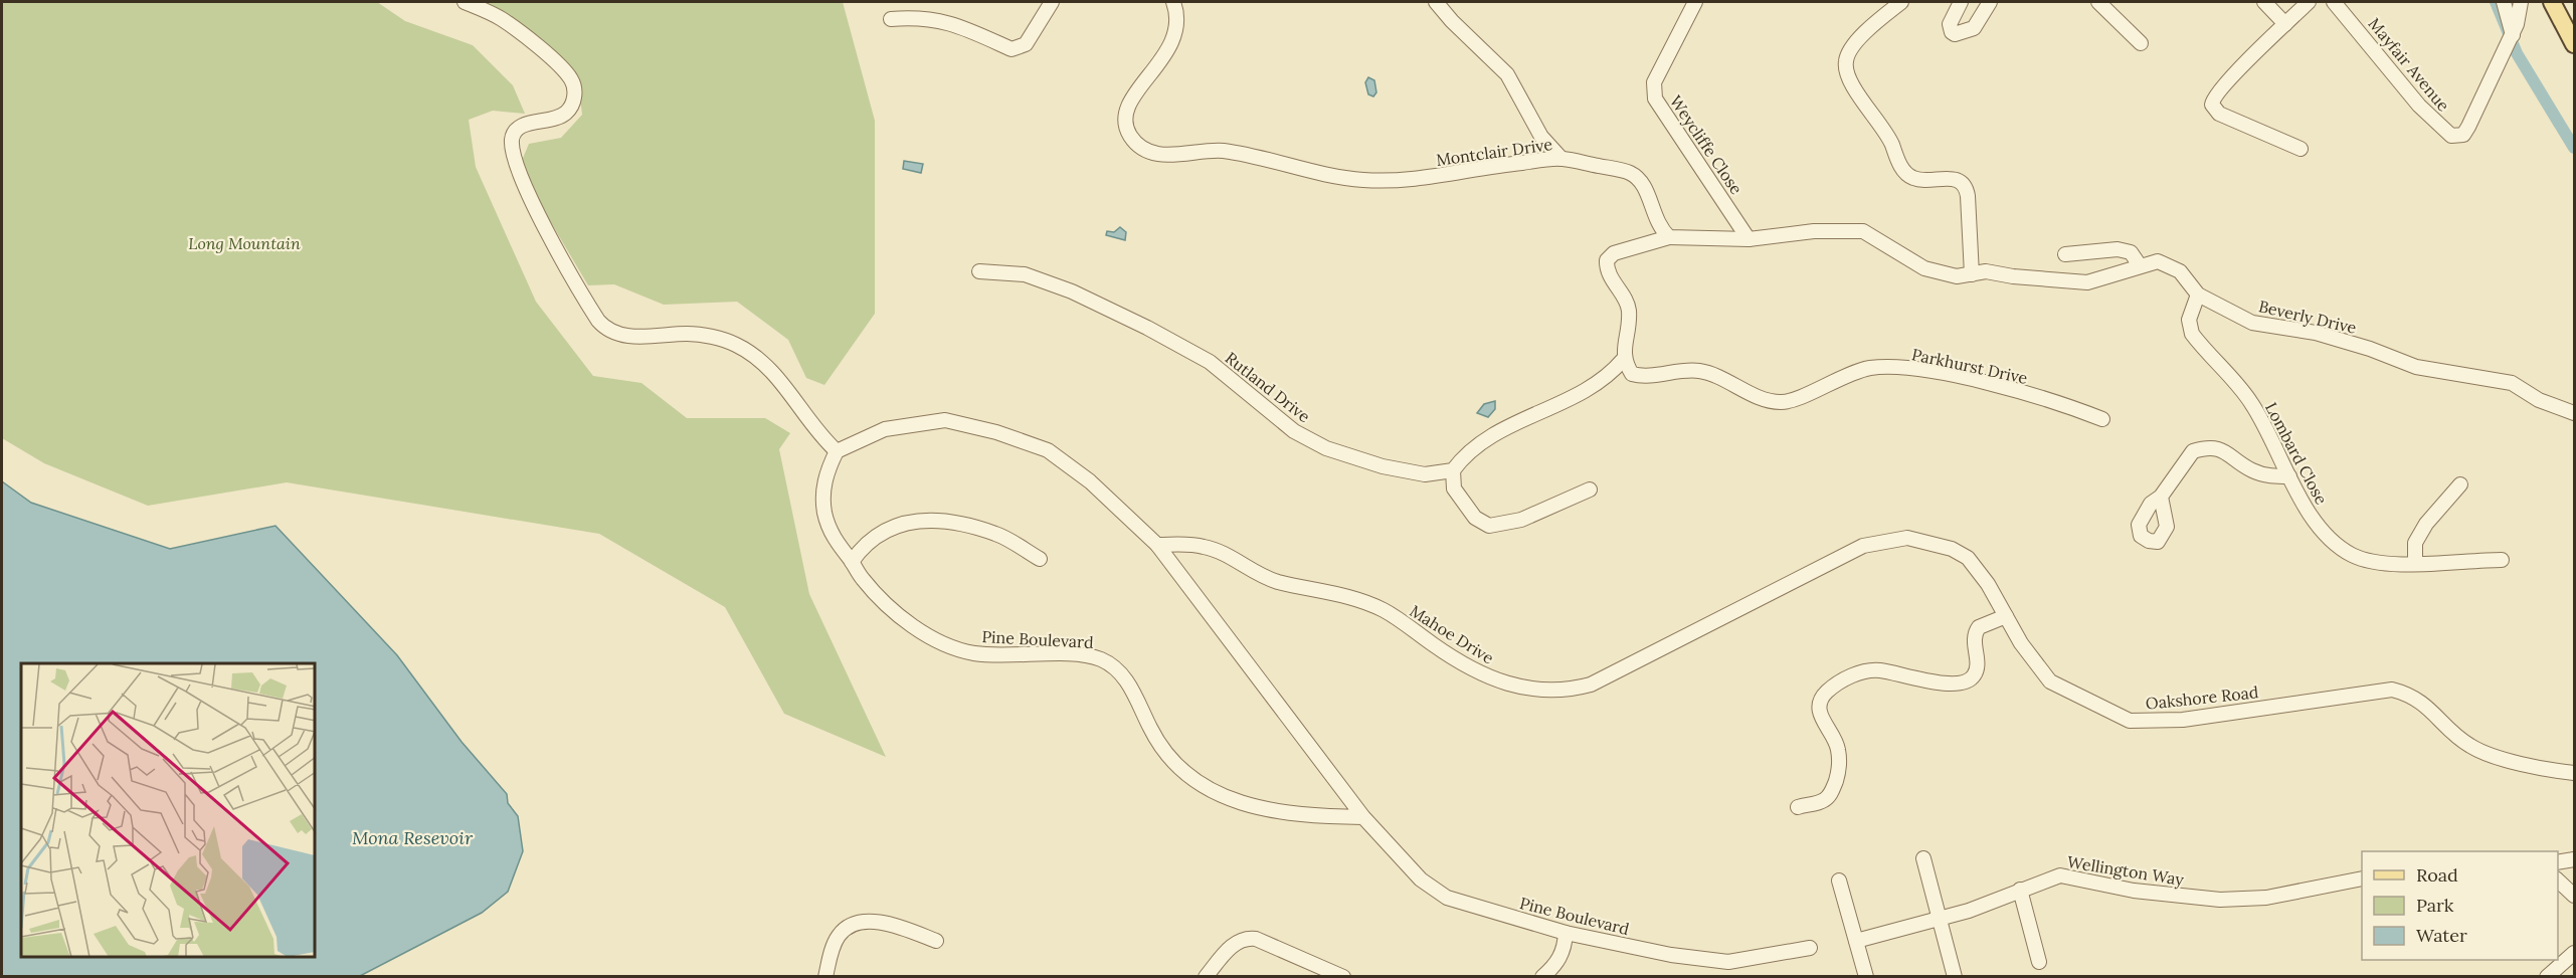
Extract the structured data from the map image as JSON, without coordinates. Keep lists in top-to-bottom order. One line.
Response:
{"streets":{"street":["Mayfair Avenue","Weycliffe Close","Montclair Drive","Beverly Drive","Parkhurst Drive","Rutland Drive","Lombard Close","Mahoe Drive","Pine Boulevard","Oakshore Road","Wellington Way"]},"crossings":[["Beverly Drive","Lombard Close"],["Mahoe Drive","Pine Boulevard"],["Mahoe Drive","Oakshore Road"]],"water":["Mona Resevoir"],"parks":["Long Mountain"],"legend":["Road","Park","Water"]}
